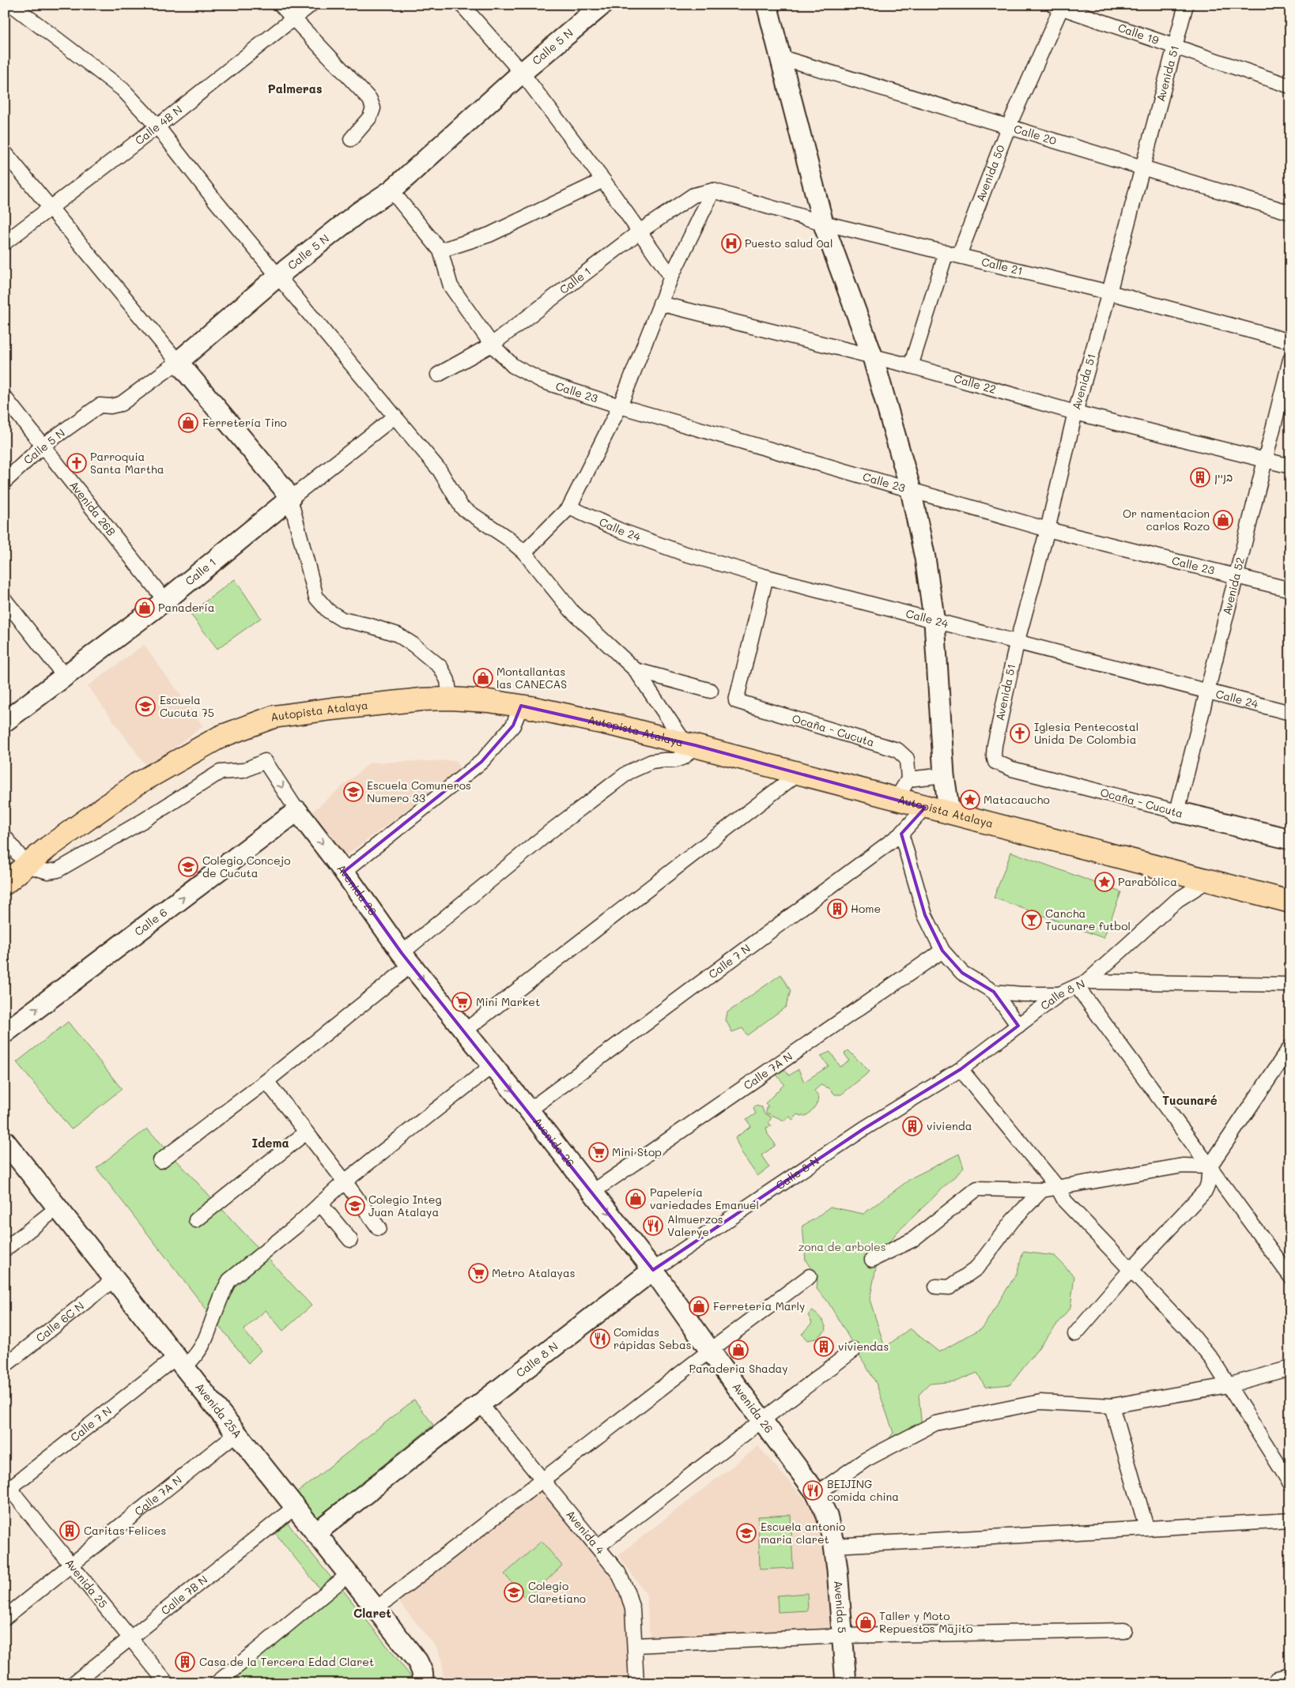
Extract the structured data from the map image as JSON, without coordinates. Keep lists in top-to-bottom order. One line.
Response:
{"streets":{"main road":["Autopista Atalaya"],"street":["Calle 19","Calle 5 N","Avenida 51","Calle 4B N","Calle 20","Avenida 50","Calle 21","Calle 1","Calle 22","Calle 23","Avenida 26B","Calle 24","Avenida 52","Ocaña - Cucuta","Avenida 26","Calle 6","Calle 7 N","Calle 8 N","Calle 7A N","Calle 6C N","Avenida 25A","Avenida 4","Avenida 25","Calle 7B N","Avenida 5"]},"crossings":[["Calle 19","Avenida 51"],["Calle 19","Avenida 50"],["Calle 5 N","Avenida 26B"],["Avenida 51","Calle 20"],["Avenida 51","Calle 21"],["Avenida 51","Calle 22"],["Avenida 51","Calle 23"],["Avenida 51","Calle 24"],["Avenida 51","Ocaña - Cucuta"],["Calle 20","Avenida 50"],["Avenida 50","Calle 21"],["Avenida 50","Calle 22"],["Calle 21","Calle 1"],["Calle 1","Calle 23"],["Calle 1","Avenida 26B"],["Calle 22","Avenida 52"],["Calle 23","Avenida 52"],["Calle 24","Avenida 52"],["Calle 24","Ocaña - Cucuta"],["Avenida 52","Ocaña - Cucuta"],["Autopista Atalaya","Avenida 26"],["Autopista Atalaya","Calle 7 N"],["Autopista Atalaya","Calle 8 N"],["Avenida 26","Calle 6"],["Avenida 26","Calle 7 N"],["Avenida 26","Calle 8 N"],["Avenida 26","Calle 7A N"],["Avenida 26","Avenida 5"],["Calle 7 N","Avenida 25A"],["Calle 7 N","Avenida 25"],["Calle 8 N","Avenida 25A"],["Calle 8 N","Avenida 4"],["Calle 7A N","Avenida 25A"],["Calle 7A N","Avenida 25"],["Calle 6C N","Avenida 25A"],["Avenida 25A","Calle 7B N"],["Avenida 25","Calle 7B N"]],"one_way":["Calle 6"],"districts":["Palmeras","Tucunaré","Idema","Claret"],"parks":["zona de arboles"],"places":{"hospital":["Puesto salud 0al"],"shop":["Ferretería Tino","Or namentacion carlos Rozo","Panadería","Montallantas las CANECAS","Papelería variedades Emanuel","Ferretería Marly","Panaderia Shaday","Taller y Moto Repuestos Majito"],"church":["Parroquia Santa Martha","Iglesia Pentecostal Unida De Colombia"],"building":["בניין","Home","vivienda","viviendas","Caritas Felices","Casa de la Tercera Edad Claret"],"school or university":["Escuela Cucuta 75","Escuela Comuneros Numero 33","Colegio Concejo de Cucuta","Colegio Integ Juan Atalaya","Escuela antonio maria claret","Colegio Claretiano"],"place":["Matacaucho","Parabólica"],"bar":["Cancha Tucunare futbol"],"supermarket":["Mini Market","Mini Stop","Metro Atalayas"],"restaurant":["Almuerzos Valerye","Comidas rápidas Sebas","BEIJING comida china"]}}
